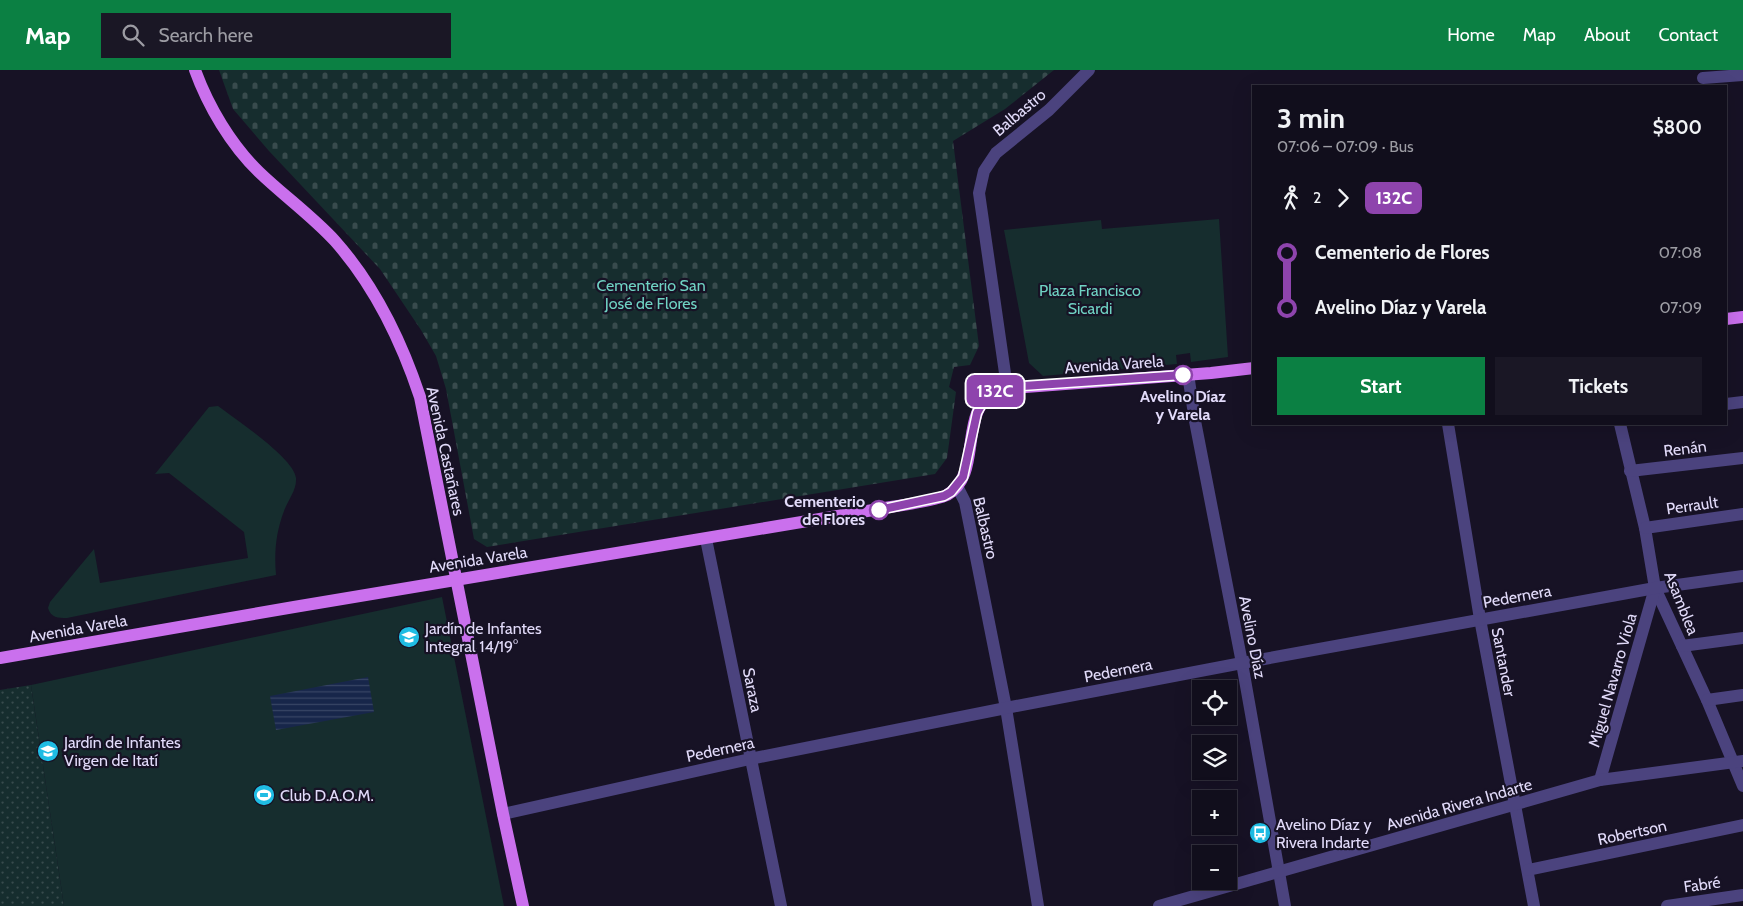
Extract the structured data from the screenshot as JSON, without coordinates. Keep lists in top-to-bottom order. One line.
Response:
{"streets":{"main road":["Balbastro","Avenida Varela","Avenida Castañares"],"street":["Renán","Perrault","Pedernera","Asamblea","Avelino Díaz","Santander","Miguel Navarro Viola","Saraza","Avenida Rivera Indarte","Robertson","Fabré"]},"crossings":[["Balbastro","Avenida Varela"],["Balbastro","Pedernera"],["Avenida Varela","Avenida Castañares"],["Avenida Varela","Avelino Díaz"],["Avenida Varela","Saraza"],["Renán","Asamblea"],["Avenida Castañares","Pedernera"],["Perrault","Asamblea"],["Pedernera","Asamblea"],["Pedernera","Avelino Díaz"],["Pedernera","Santander"],["Pedernera","Miguel Navarro Viola"],["Pedernera","Saraza"],["Asamblea","Miguel Navarro Viola"],["Asamblea","Avenida Rivera Indarte"],["Avelino Díaz","Avenida Rivera Indarte"],["Santander","Avenida Rivera Indarte"],["Santander","Robertson"],["Miguel Navarro Viola","Avenida Rivera Indarte"]],"parks":["Cementerio San José de Flores","Plaza Francisco Sicardi"],"places":{"other":["Avelino Díaz y Varela","Cementerio de Flores"],"school or university":["Jardín de Infantes Integral 14/19°","Jardín de Infantes Virgen de Itatí"],"sports":["Club D.A.O.M."],"bus stop":["Avelino Díaz y Rivera Indarte"]},"lines":["bus line 132C"],"page":{"header":"Map","search":"Search here","nav":["Home","Map","About","Contact"],"on_map":"132C","heading":["3 min","07:06 – 07:09 · Bus","$800"],"legs":["2","132C"],"list":[{"name":"Cementerio de Flores","value":"07:08"},{"name":"Avelino Díaz y Varela","value":"07:09"}],"buttons":["Start","Tickets"],"map_buttons":["+","−"]}}
